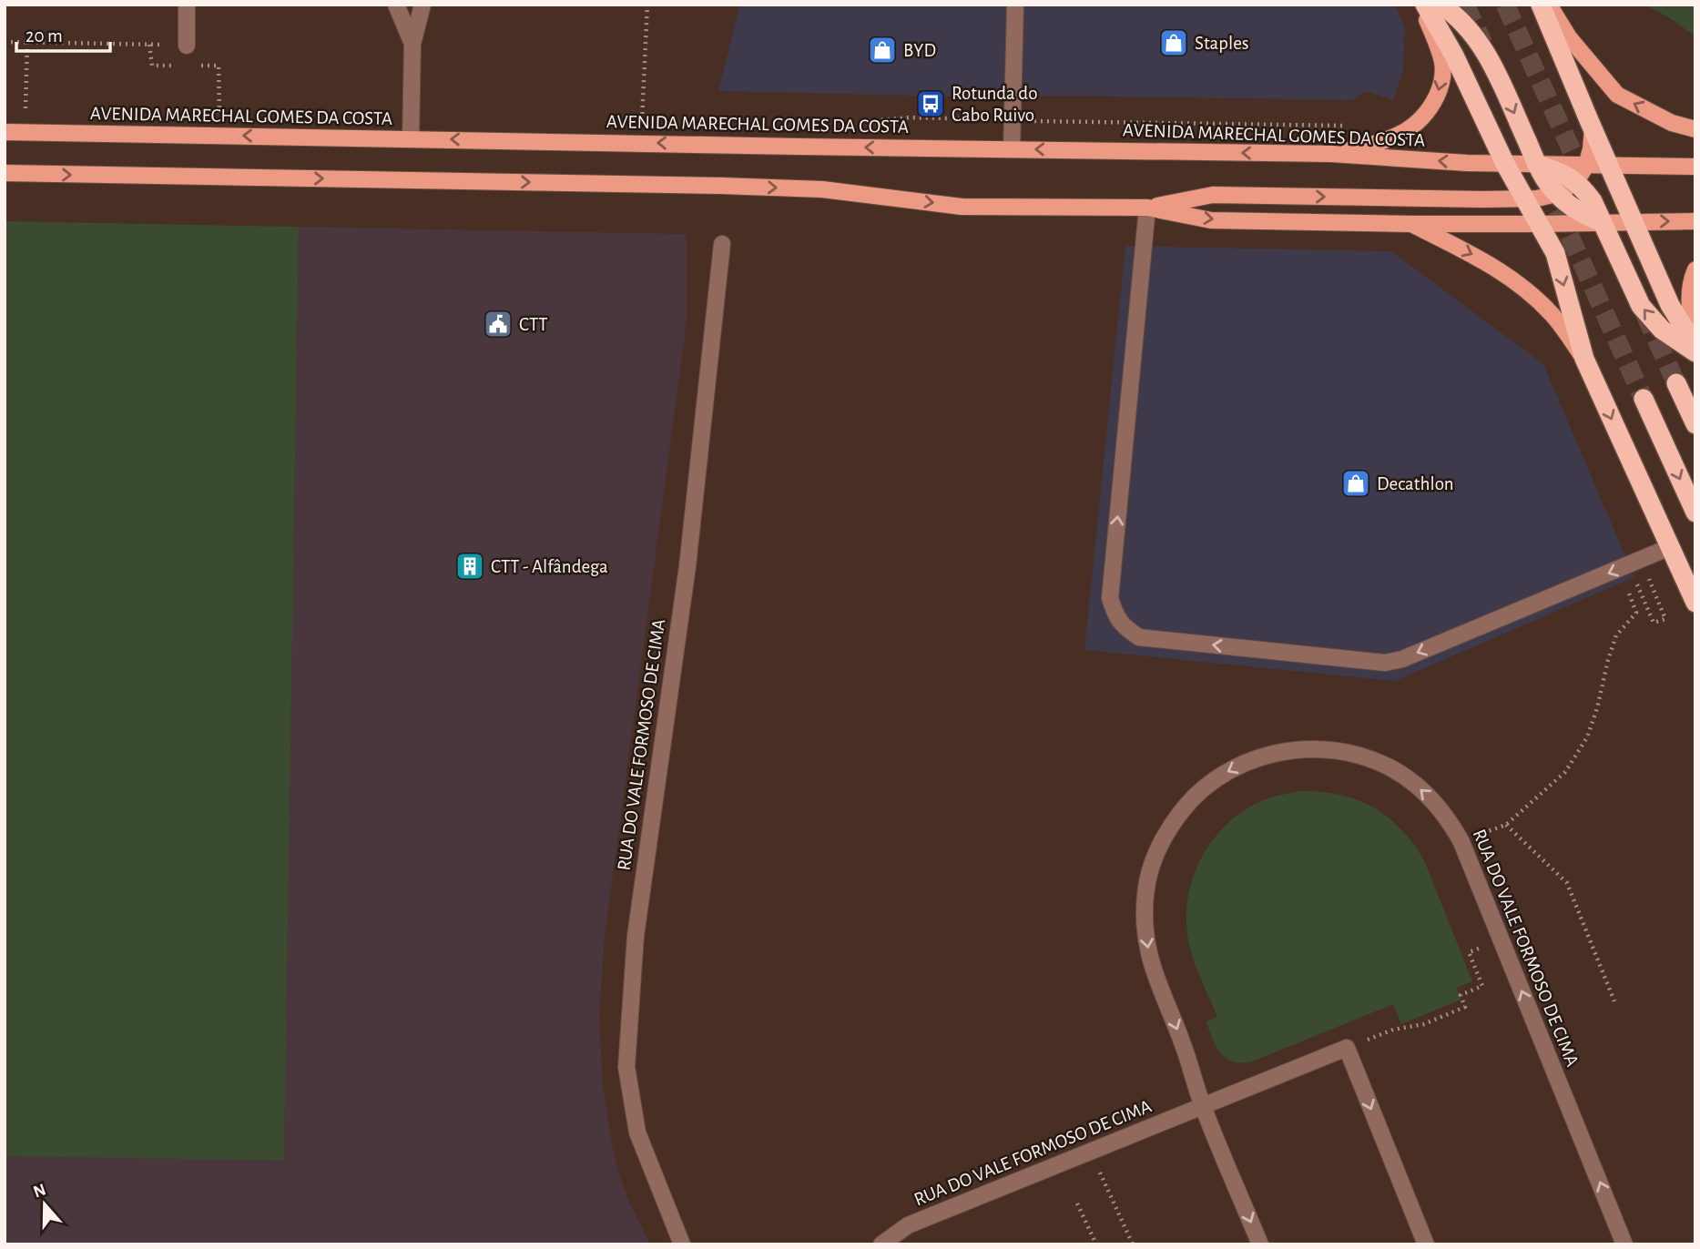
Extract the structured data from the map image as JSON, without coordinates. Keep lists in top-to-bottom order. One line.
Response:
{"streets":{"main road":["AVENIDA MARECHAL GOMES DA COSTA"],"street":["RUA DO VALE FORMOSO DE CIMA"]},"places":{"shop":["Staples","BYD","Decathlon"],"bus stop":["Rotunda do Cabo Ruivo"],"public building":["CTT"],"building":["CTT - Alfândega"]},"scale_bar":"20 m","north":"top"}
